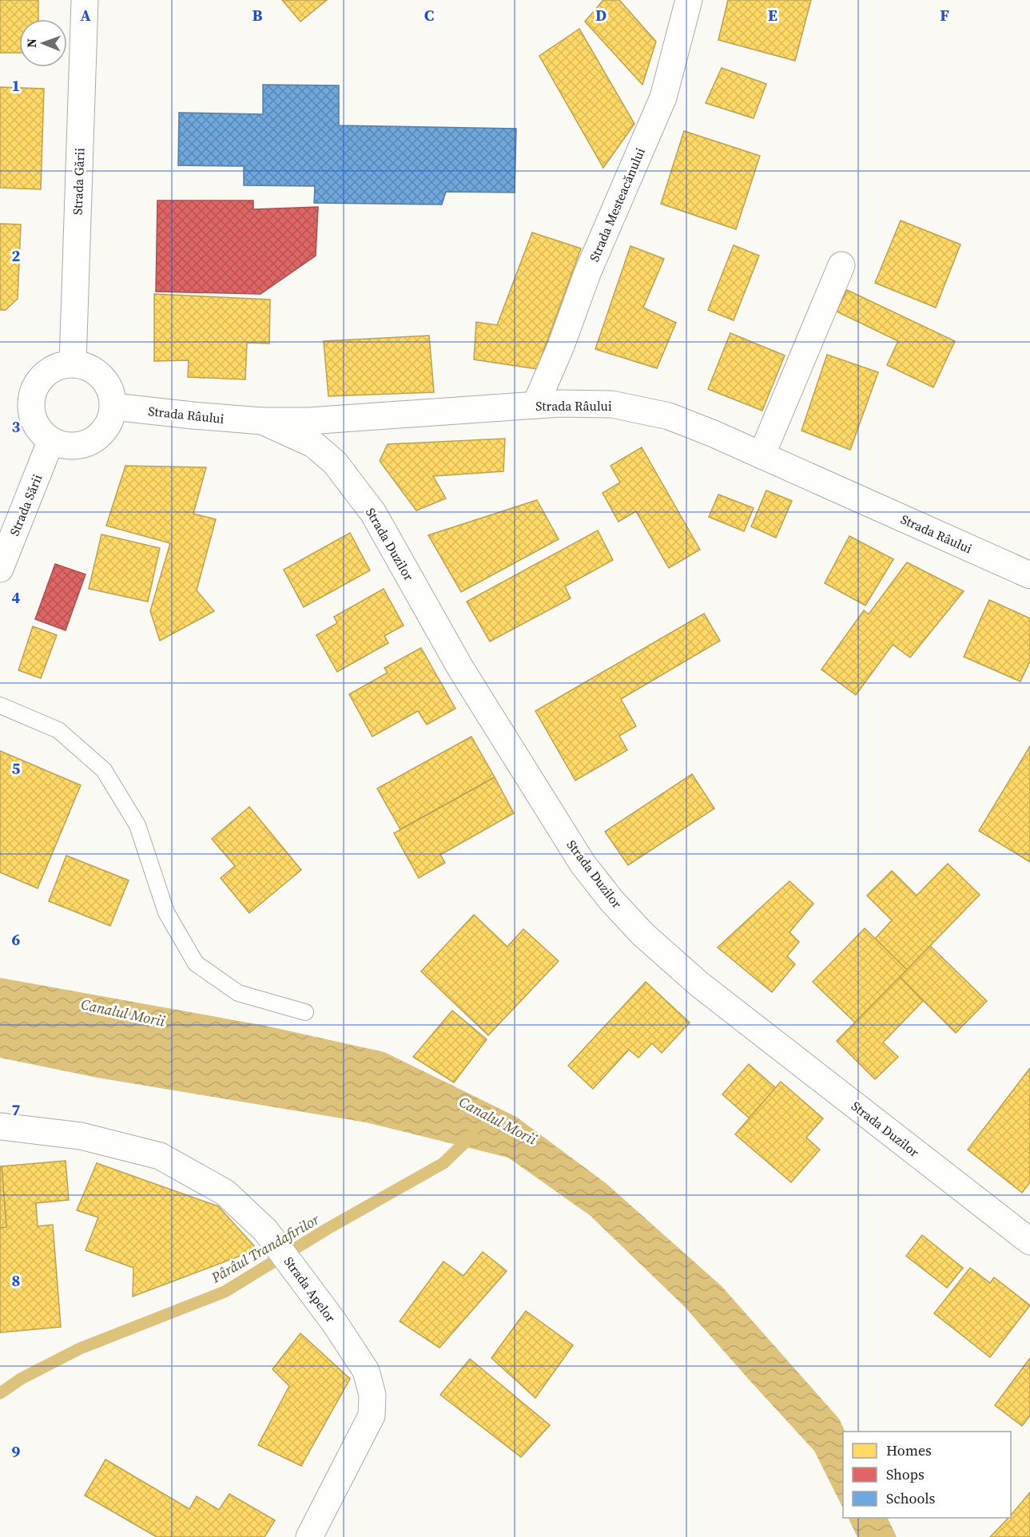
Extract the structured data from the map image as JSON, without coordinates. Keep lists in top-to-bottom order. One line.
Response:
{"streets":{"street":["Strada Gării","Strada Mesteacănului","Strada Râului","Strada Sării","Strada Duzilor","Strada Apelor"]},"crossings":[["Strada Gării","Strada Râului"],["Strada Gării","Strada Sării"],["Strada Mesteacănului","Strada Râului"],["Strada Râului","Strada Sării"],["Strada Râului","Strada Duzilor"]],"water":["Canalul Morii","Pârâul Trandafirilor"],"legend":["Homes","Shops","Schools"],"north":"left","grid":{"columns":["A","B","C","D","E","F"],"rows":["1","2","3","4","5","6","7","8","9"]}}
